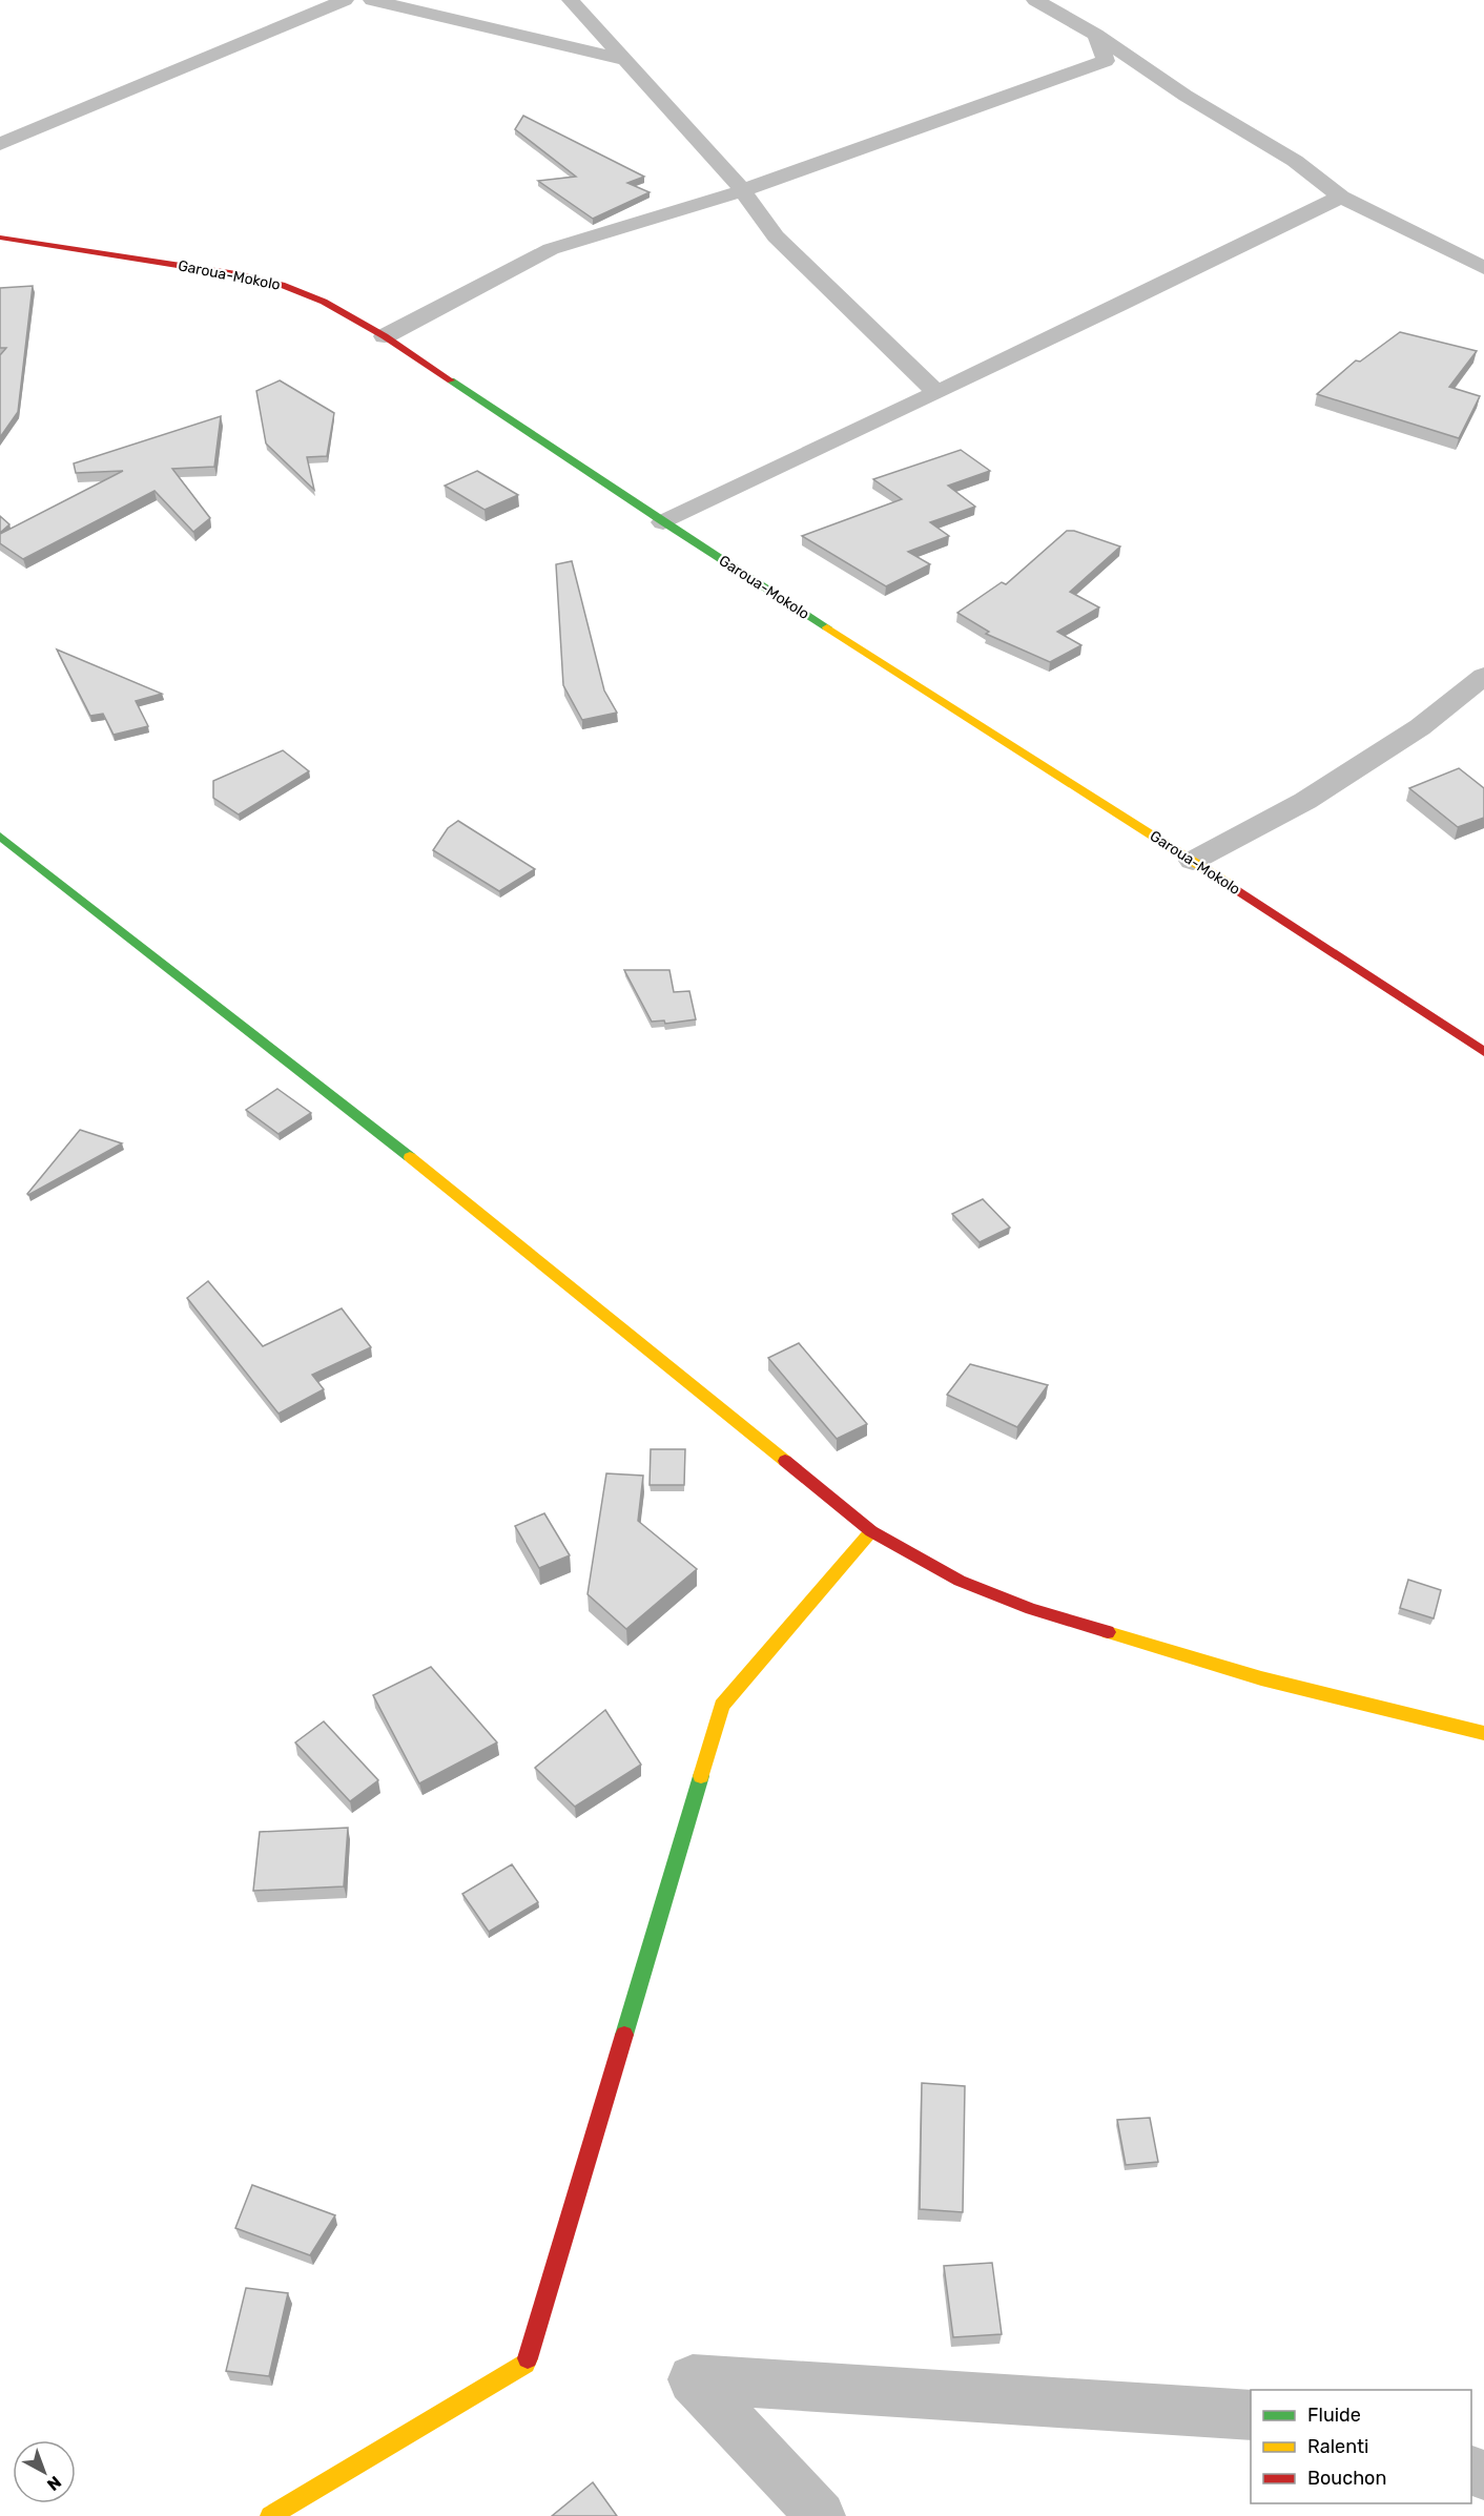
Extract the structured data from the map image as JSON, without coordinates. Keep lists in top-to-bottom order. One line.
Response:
{"streets":{"street":["Garoua-Mokolo"]},"legend":["Fluide","Ralenti","Bouchon"],"north":"bottom right"}
